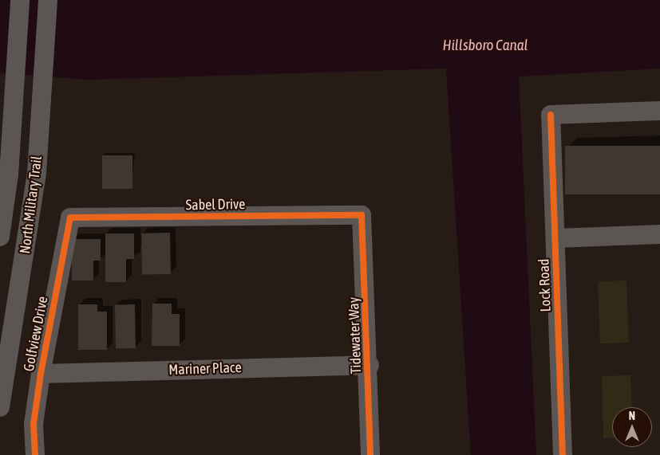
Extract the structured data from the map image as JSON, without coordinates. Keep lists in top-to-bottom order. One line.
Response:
{"streets":{"street":["North Military Trail","Sabel Drive","Lock Road","Golfview Drive","Tidewater Way","Mariner Place"]},"crossings":[["Sabel Drive","Golfview Drive"],["Sabel Drive","Tidewater Way"],["Golfview Drive","Mariner Place"],["Tidewater Way","Mariner Place"]],"water":["Hillsboro Canal"],"north":"top"}
